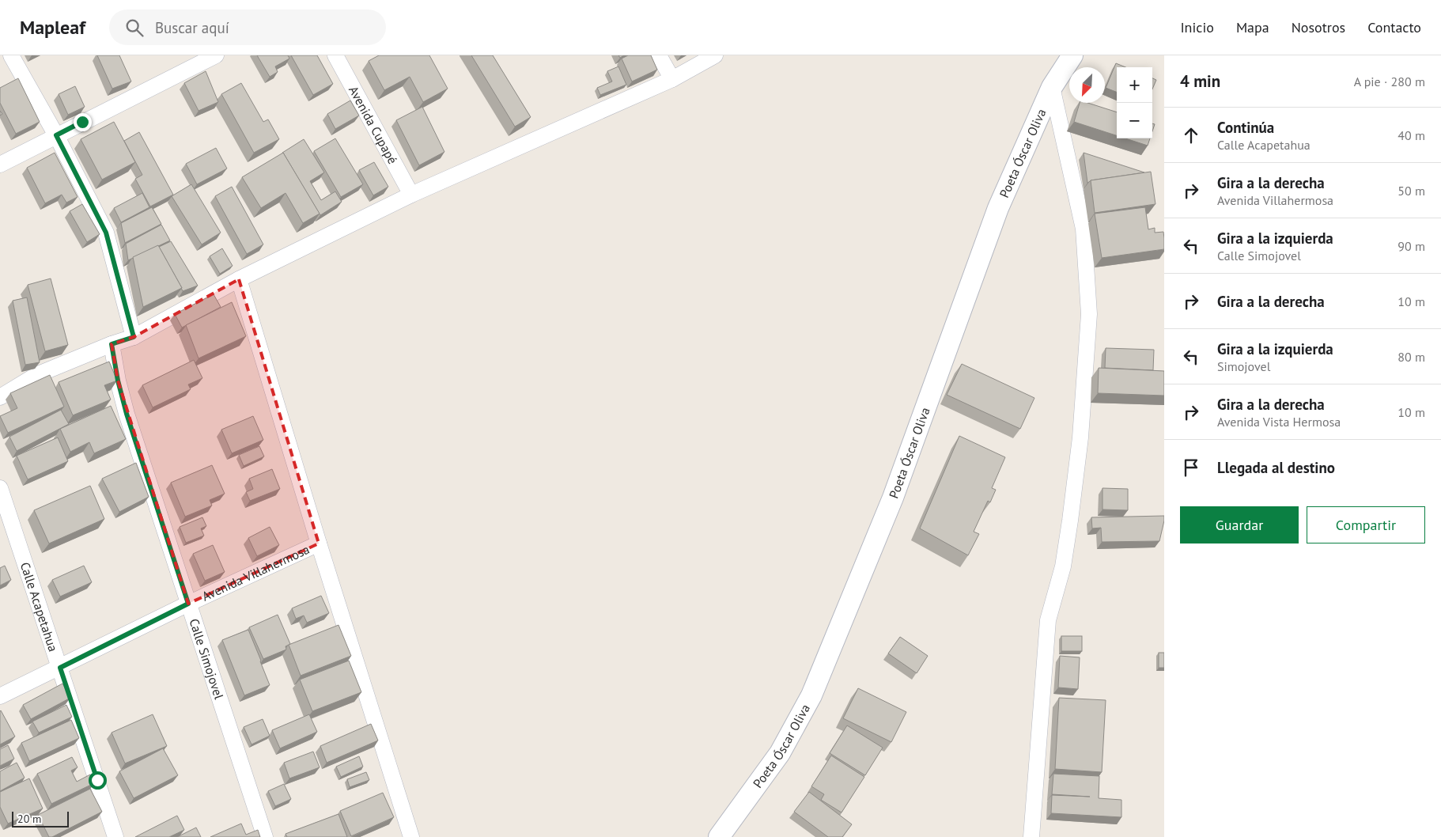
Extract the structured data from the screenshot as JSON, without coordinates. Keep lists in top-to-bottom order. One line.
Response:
{"streets":{"street":["Avenida Cupapé","Poeta Óscar Oliva","Avenida Villahermosa","Calle Acapetahua","Calle Simojovel"]},"crossings":[["Avenida Villahermosa","Calle Acapetahua"],["Avenida Villahermosa","Calle Simojovel"]],"scale_bar":"20 m","north":"bottom left","page":{"header":"Mapleaf","search":"Buscar aquí","nav":["Inicio","Mapa","Nosotros","Contacto"],"heading":["4 min","A pie · 280 m"],"map_buttons":["+","−"],"list":[["Continúa","Calle Acapetahua","40 m"],["Gira a la derecha","Avenida Villahermosa","50 m"],["Gira a la izquierda","Calle Simojovel","90 m"],["Gira a la derecha","10 m"],["Gira a la izquierda","Simojovel","80 m"],["Gira a la derecha","Avenida Vista Hermosa","10 m"],"Llegada al destino"],"buttons":["Guardar","Compartir"],"scale":"20 m"}}
